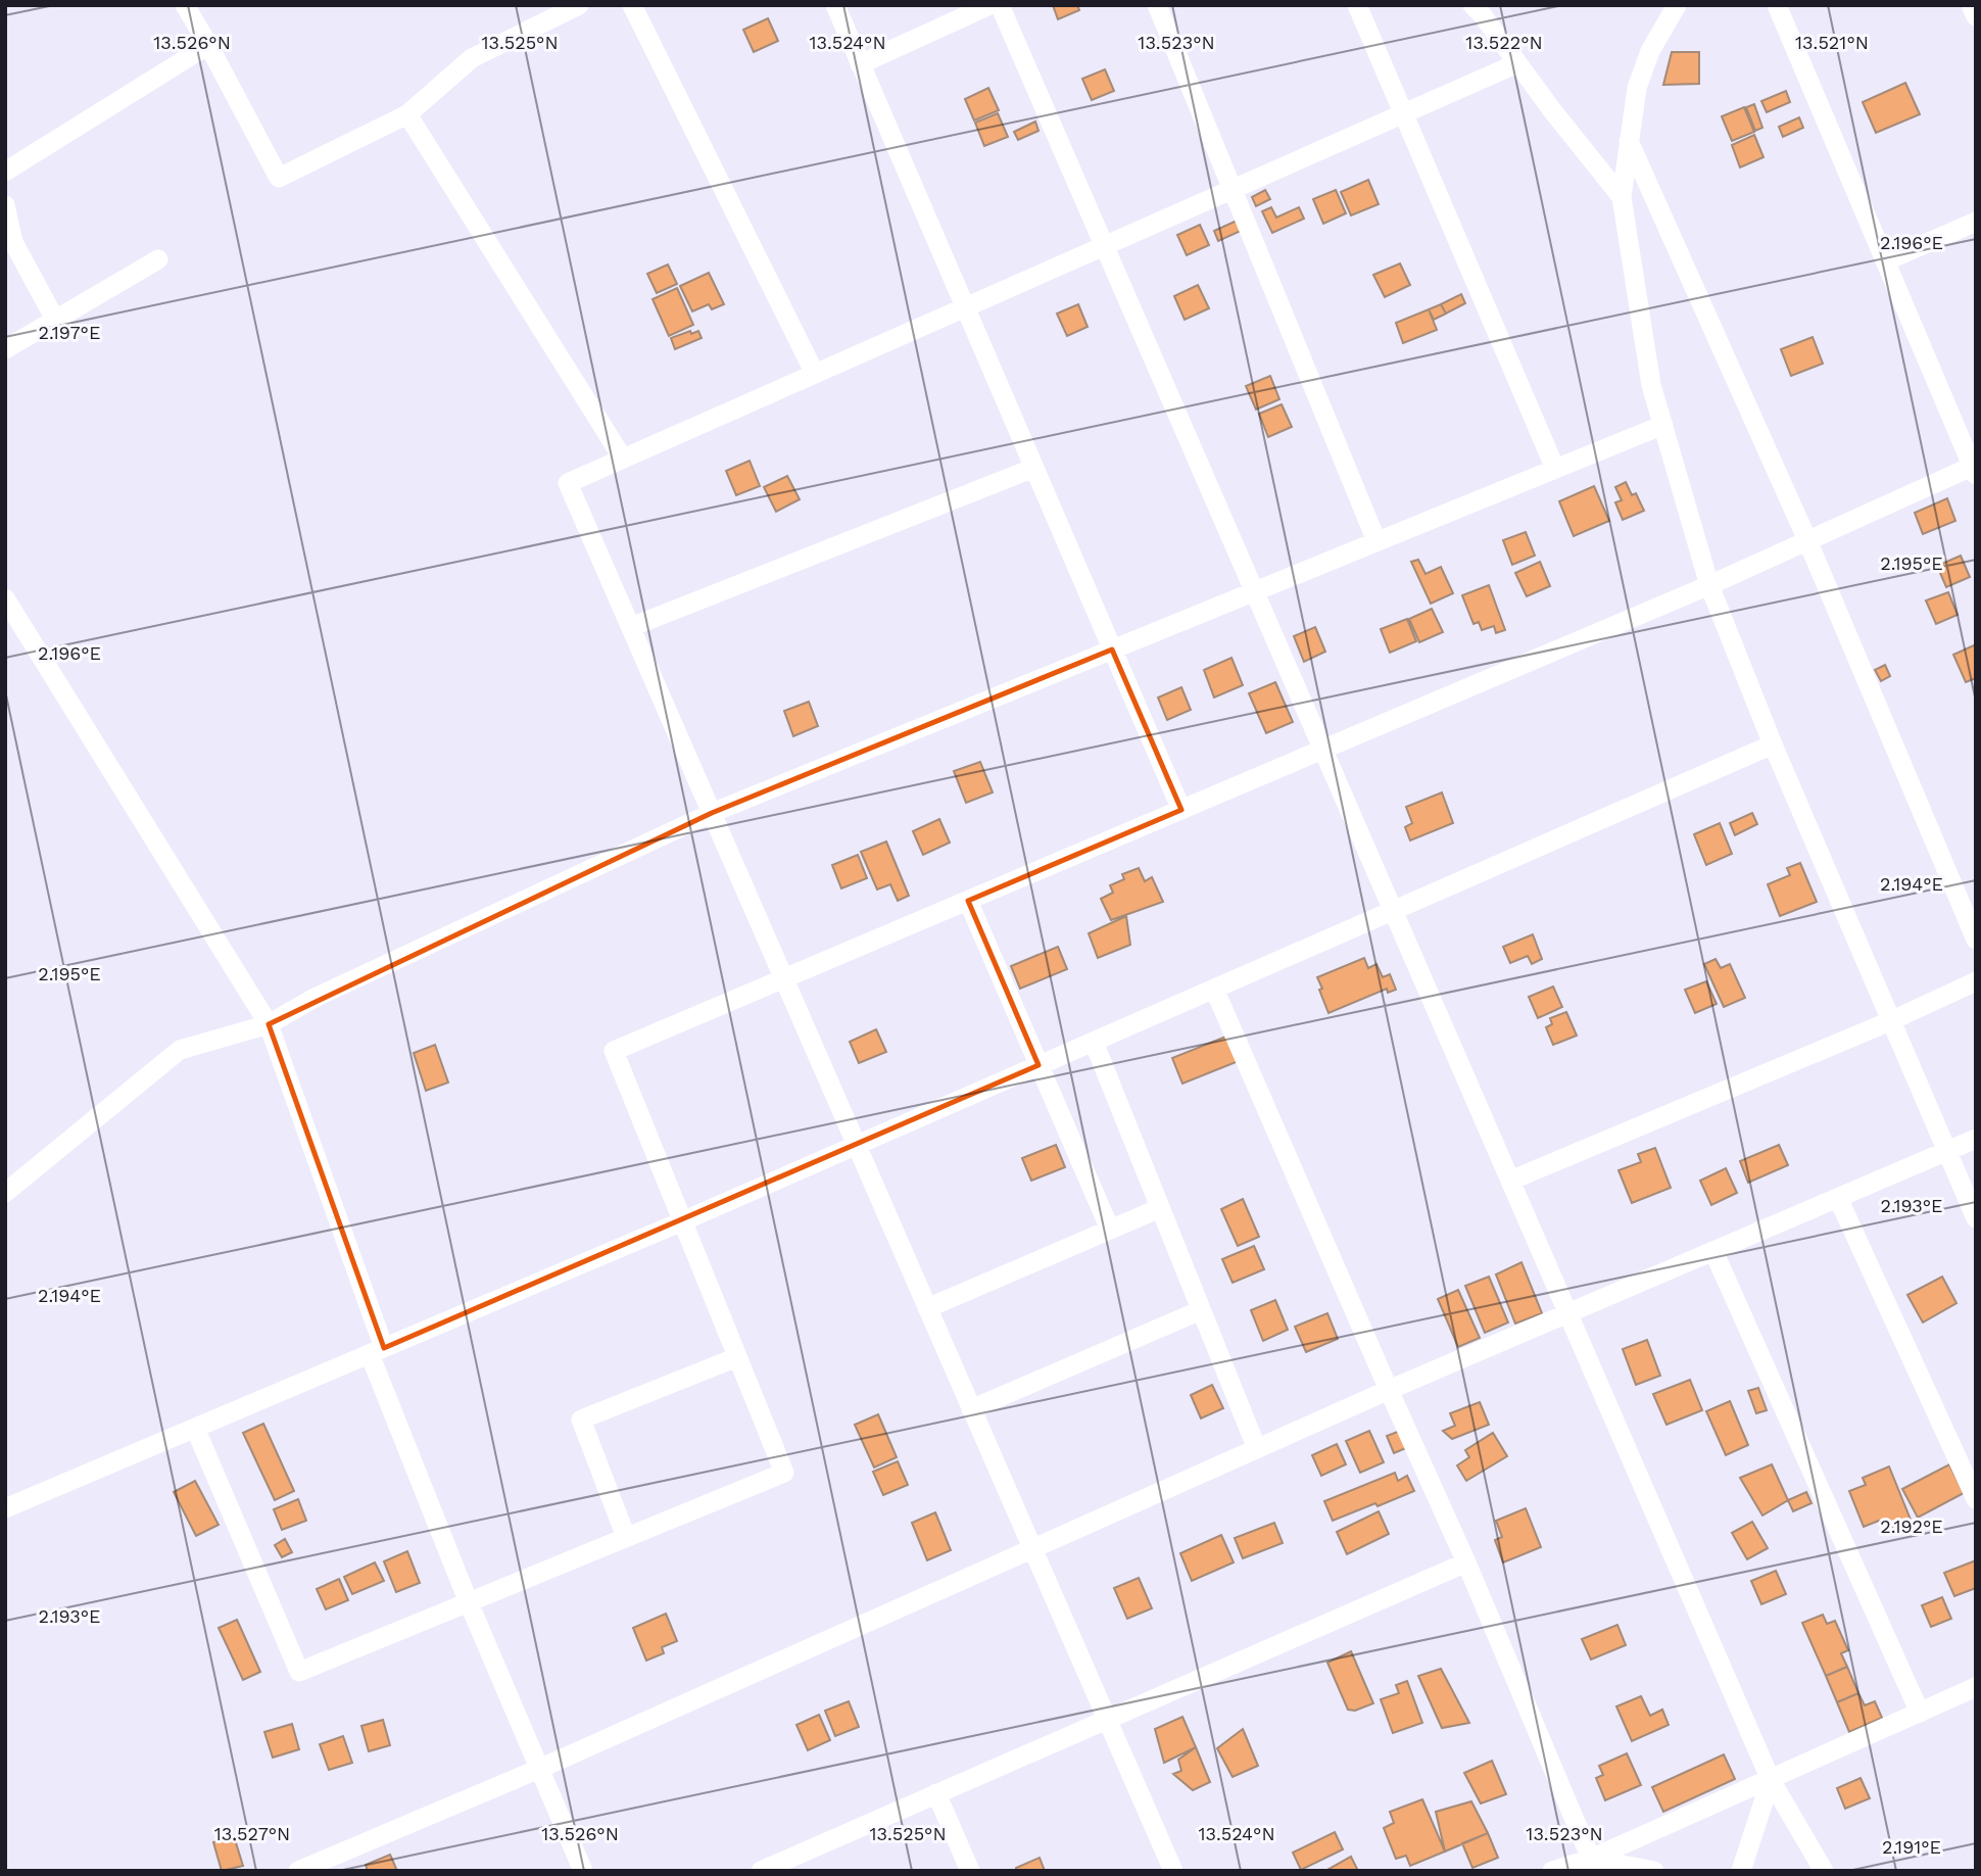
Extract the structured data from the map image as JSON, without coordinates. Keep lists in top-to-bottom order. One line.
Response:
{"coordinates":["13.526°N","13.525°N","13.524°N","13.523°N","13.522°N","13.521°N","2.196°E","2.197°E","2.195°E","2.194°E","2.193°E","2.192°E","13.527°N","2.191°E"]}
